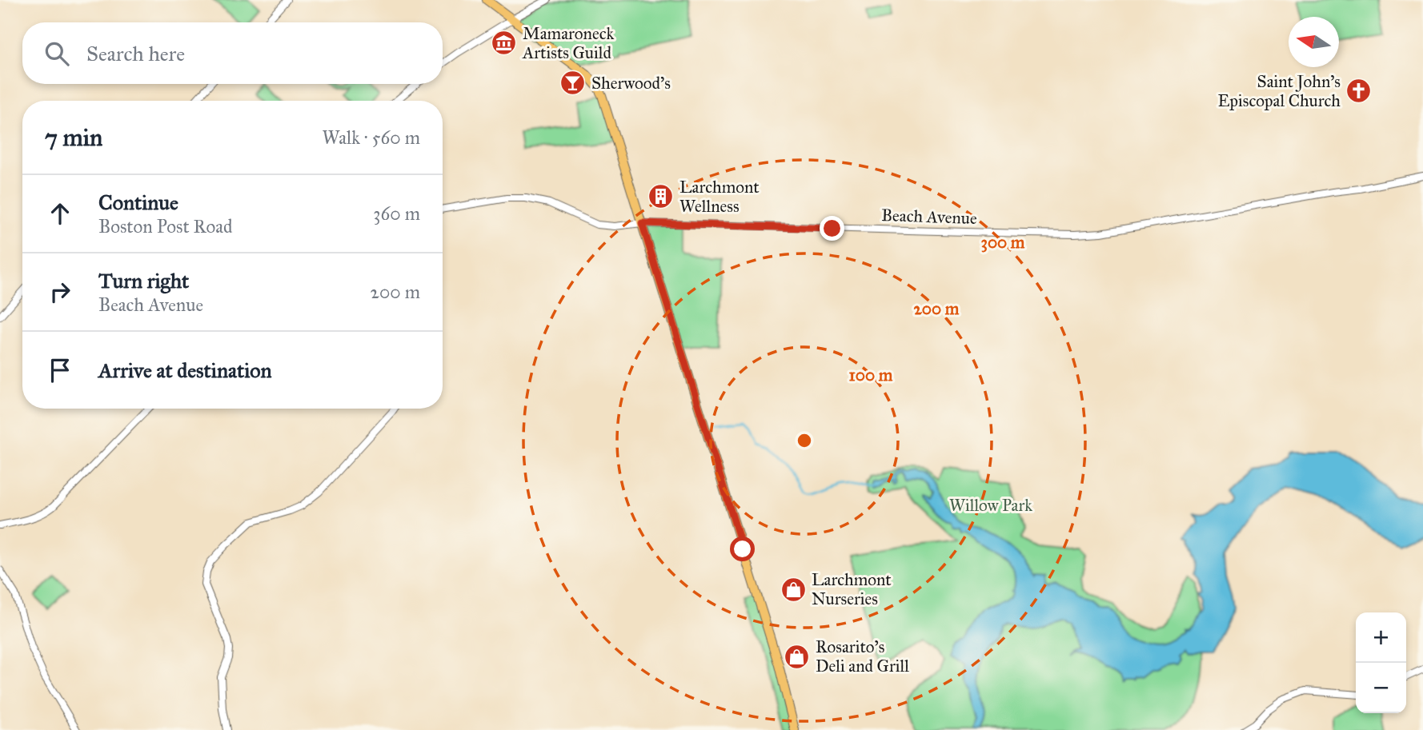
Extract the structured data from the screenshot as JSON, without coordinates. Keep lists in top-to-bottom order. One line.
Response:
{"streets":{"street":["Beach Avenue"]},"parks":["Willow Park"],"places":{"museum":["Mamaroneck Artists Guild"],"bar":["Sherwood's"],"church":["Saint John's Episcopal Church"],"building":["Larchmont Wellness"],"shop":["Larchmont Nurseries","Rosarito's Deli and Grill"]},"north":"left","page":{"search":"Search here","heading":["7 min","Walk · 560 m"],"list":[["Continue","Boston Post Road","360 m"],["Turn right","Beach Avenue","200 m"],"Arrive at destination"],"map_buttons":["+","−"]},"rings":["300 m","200 m","100 m"]}
